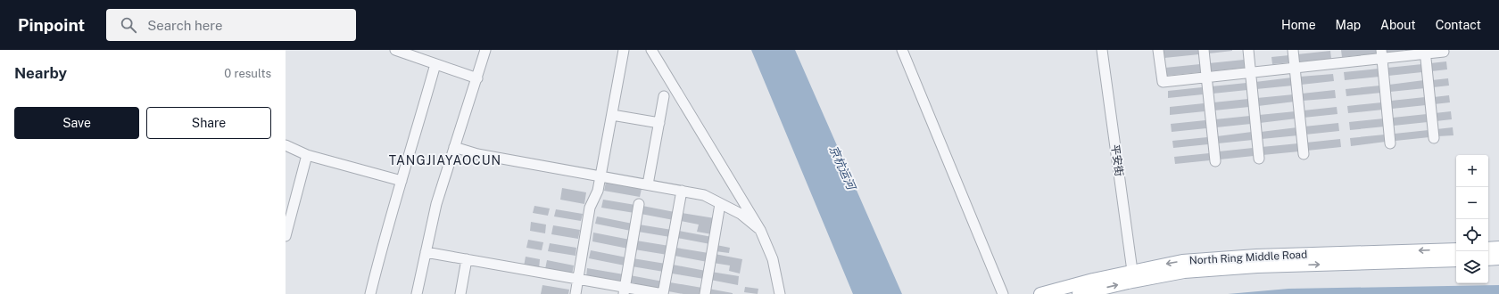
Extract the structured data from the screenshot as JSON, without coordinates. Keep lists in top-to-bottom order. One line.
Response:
{"streets":{"main road":["North Ring Middle Road"],"street":["平安街"]},"crossings":[["平安街","North Ring Middle Road"]],"districts":["TANGJIAYAOCUN"],"water":["京杭运河"],"page":{"header":"Pinpoint","search":"Search here","nav":["Home","Map","About","Contact"],"heading":["Nearby","0 results"],"buttons":["Save","Share"],"map_buttons":["+","−"]}}
